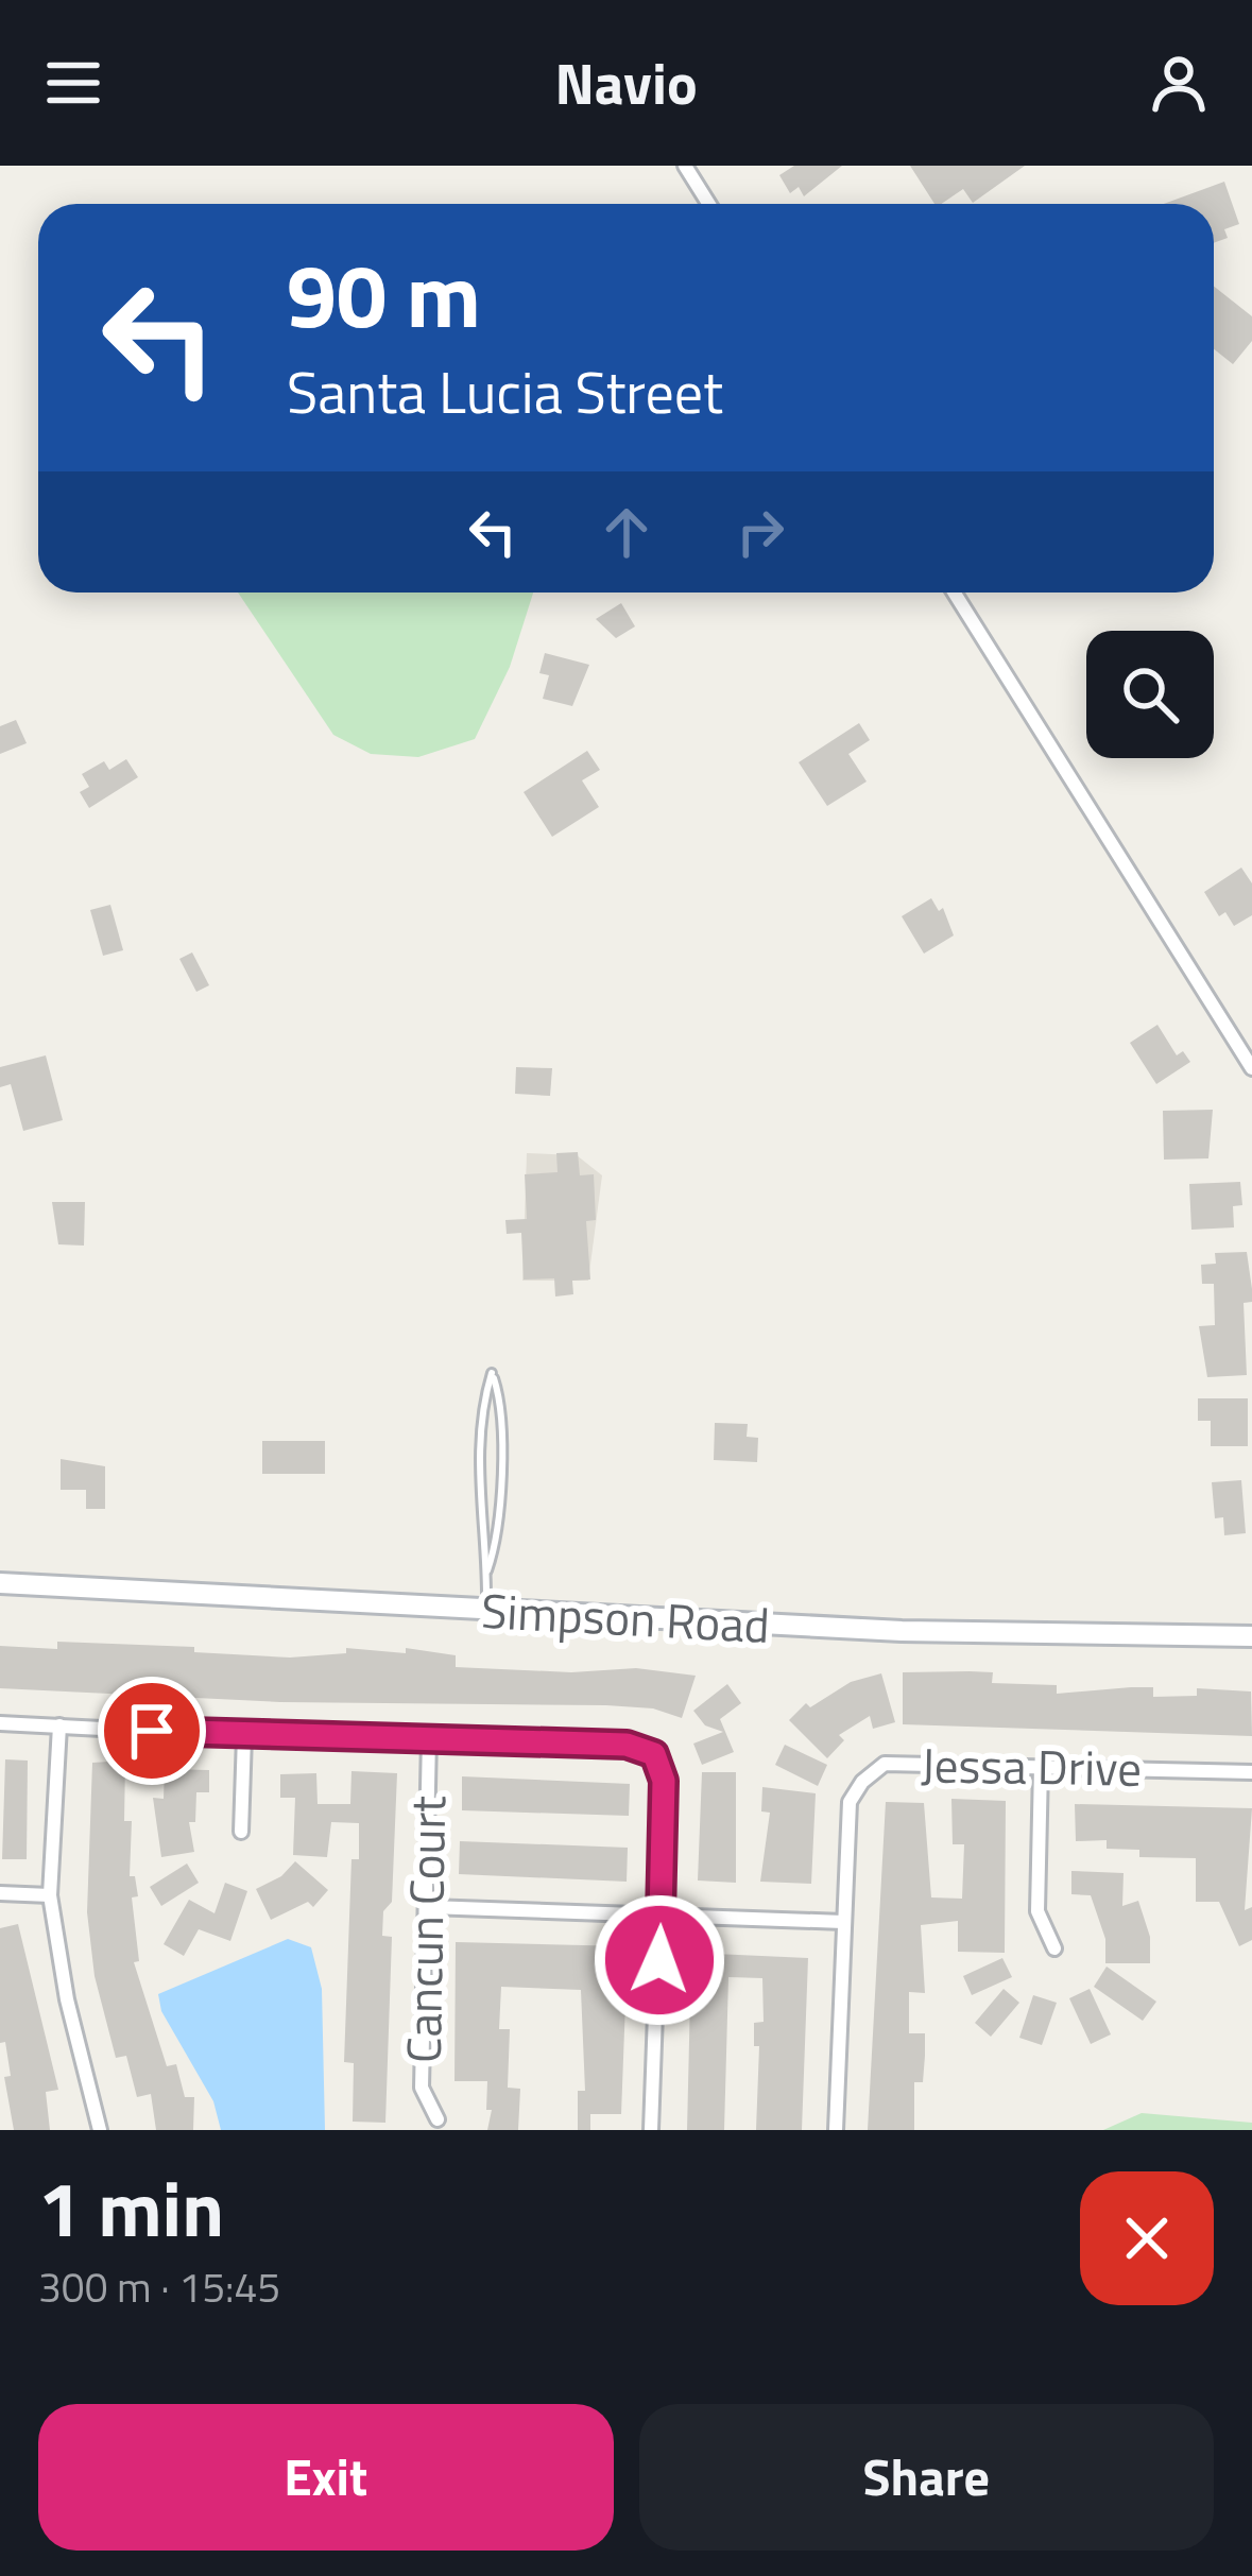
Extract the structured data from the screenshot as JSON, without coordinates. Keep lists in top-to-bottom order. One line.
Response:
{"streets":{"main road":["Simpson Road"],"street":["Jessa Drive","Cancun Court"]},"page":{"header":"Navio","turn":["90 m","Santa Lucia Street"],"heading":["1 min","300 m · 15:45"],"buttons":["Exit","Share"]}}
